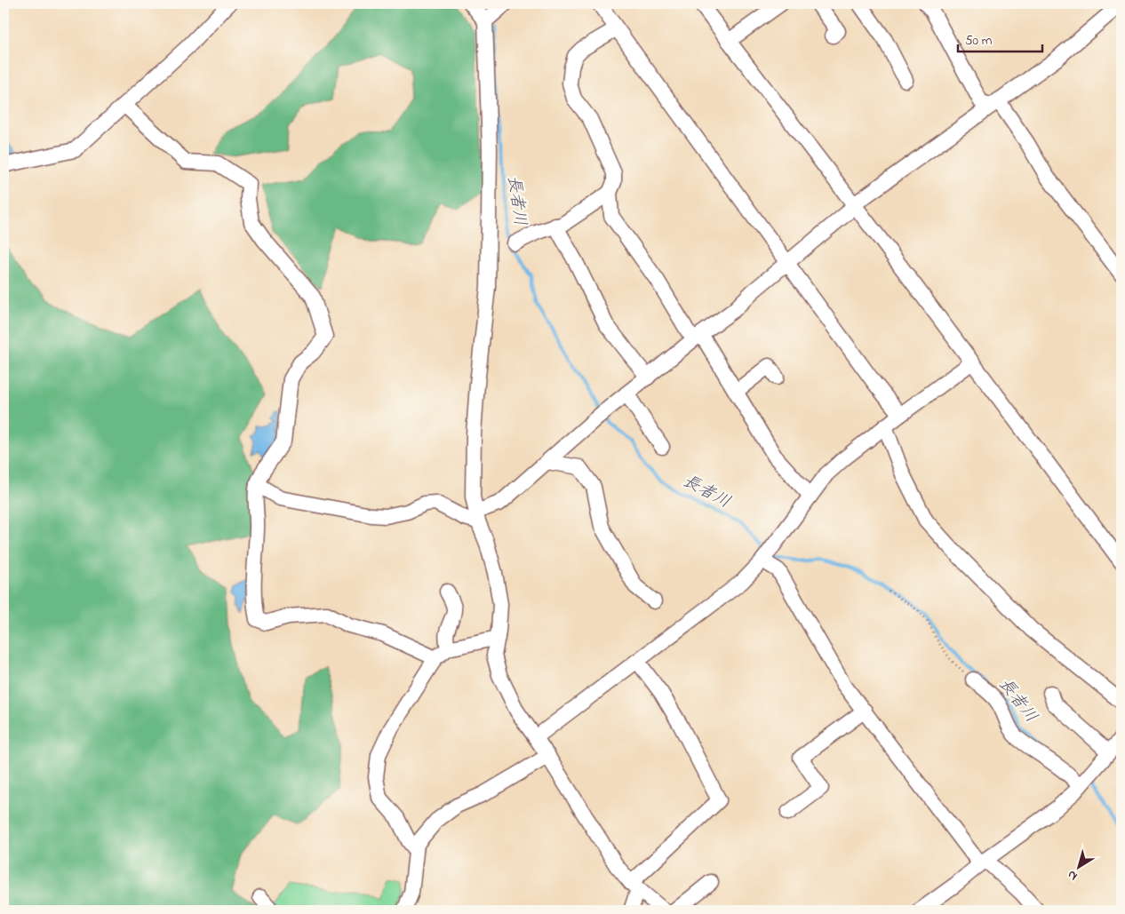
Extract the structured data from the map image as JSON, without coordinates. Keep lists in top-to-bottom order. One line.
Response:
{"water":["長者川"],"scale_bar":"50 m","north":"bottom left"}
